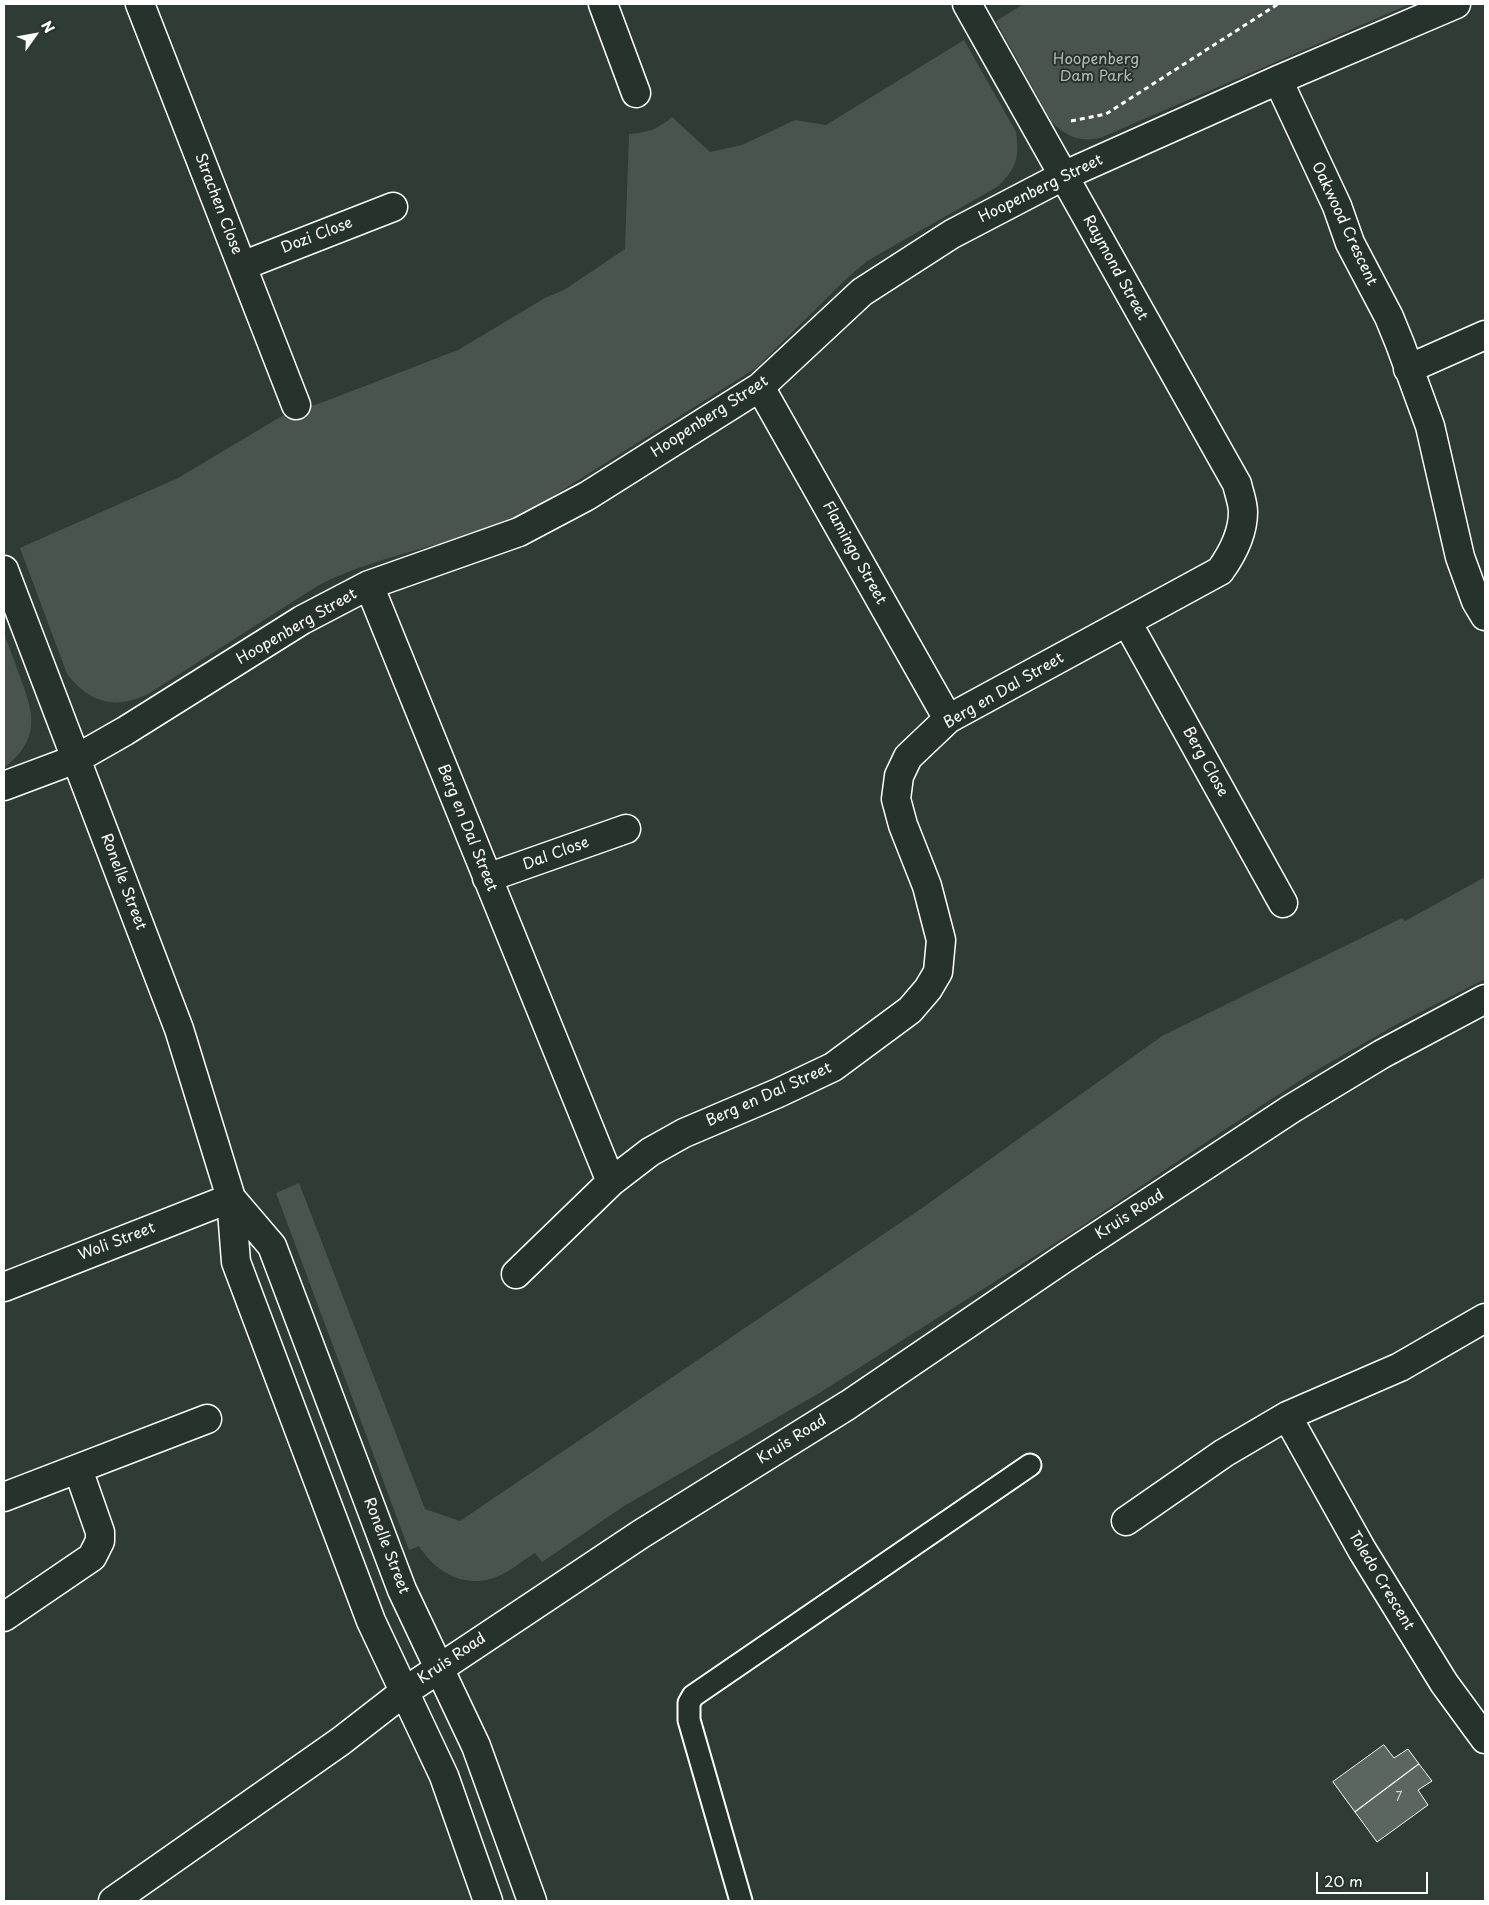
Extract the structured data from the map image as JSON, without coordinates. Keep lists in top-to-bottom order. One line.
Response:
{"streets":{"street":["Hoopenberg Street","Strachen Close","Oakwood Crescent","Dozi Close","Raymond Street","Flamingo Street","Berg en Dal Street","Berg Close","Dal Close","Ronelle Street","Kruis Road","Woli Street","Toledo Crescent"]},"crossings":[["Hoopenberg Street","Oakwood Crescent"],["Hoopenberg Street","Raymond Street"],["Hoopenberg Street","Flamingo Street"],["Hoopenberg Street","Berg en Dal Street"],["Hoopenberg Street","Ronelle Street"],["Strachen Close","Dozi Close"],["Raymond Street","Berg en Dal Street"],["Flamingo Street","Berg en Dal Street"],["Berg en Dal Street","Berg Close"],["Berg en Dal Street","Dal Close"],["Ronelle Street","Kruis Road"],["Ronelle Street","Woli Street"]],"parks":["Hoopenberg Dam Park"],"house_numbers":["7"],"scale_bar":"20 m","north":"top right"}
